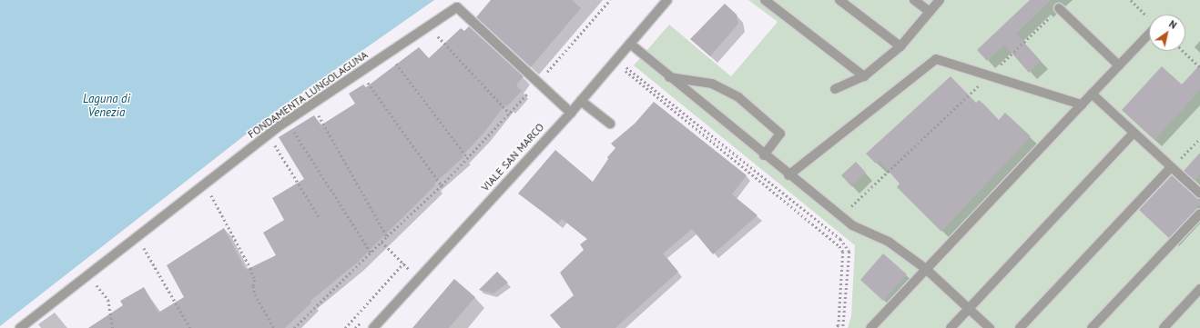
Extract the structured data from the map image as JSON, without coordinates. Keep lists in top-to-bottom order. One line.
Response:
{"streets":{"street":["FONDAMENTA LUNGOLAGUNA","VIALE SAN MARCO"]},"crossings":[["FONDAMENTA LUNGOLAGUNA","VIALE SAN MARCO"]],"water":["Laguna di Venezia"],"north":"top right"}
